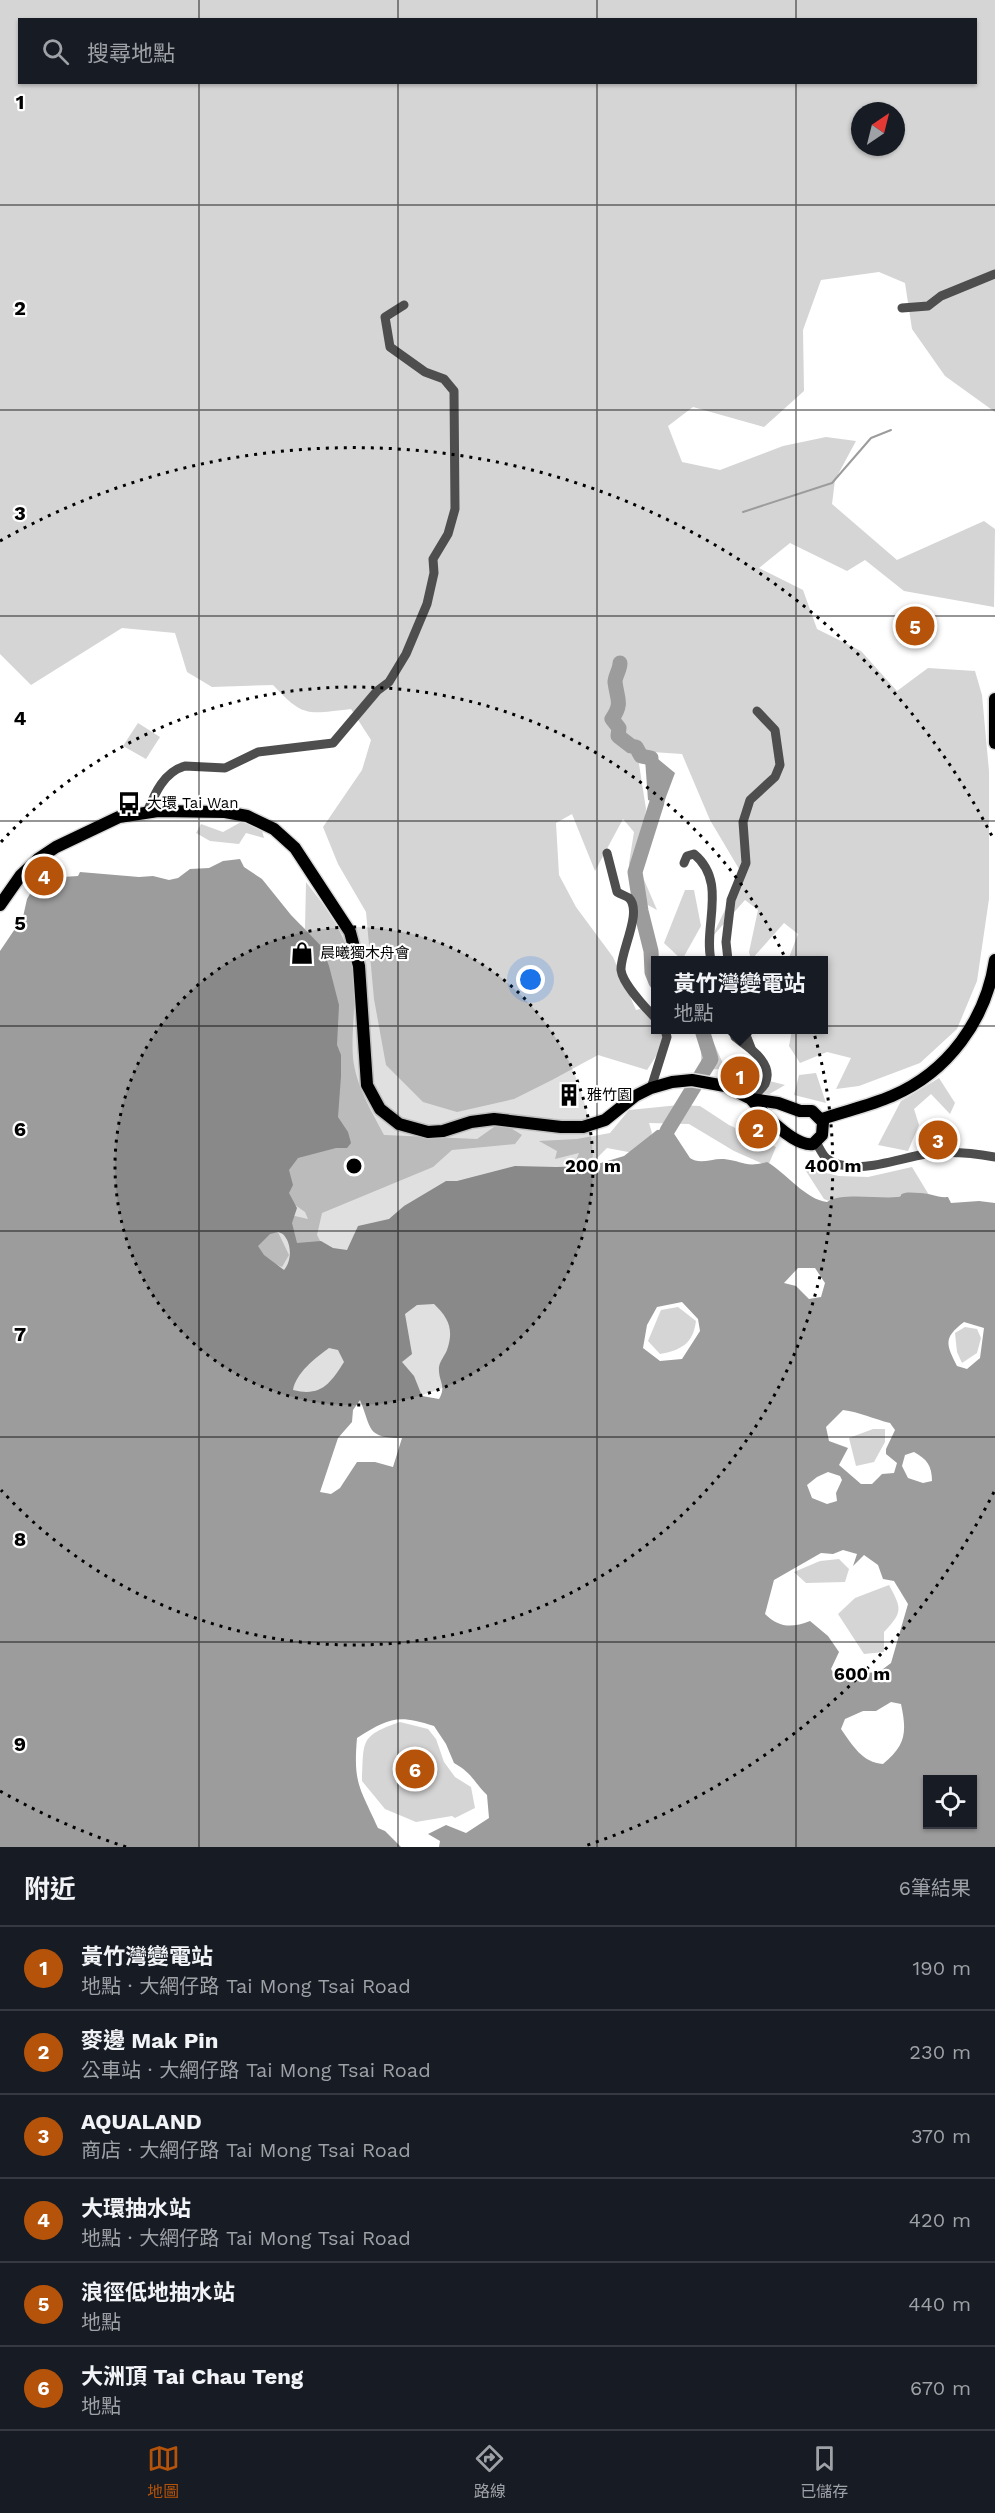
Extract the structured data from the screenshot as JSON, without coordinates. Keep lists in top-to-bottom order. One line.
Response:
{"places":{"bus stop":["大環 Tai Wan"],"shop":["晨曦獨木舟會"],"building":["雅竹園"]},"north":"top right","page":{"search":"搜尋地點","pins":["5","4","1","2","3","6"],"popup":["黃竹灣變電站","地點"],"heading":["附近","6筆結果"],"list":[{"mark":"1","name":"黃竹灣變電站","note":"地點 · 大網仔路 Tai Mong Tsai Road","value":"190 m"},{"mark":"2","name":"麥邊 Mak Pin","note":"公車站 · 大網仔路 Tai Mong Tsai Road","value":"230 m"},{"mark":"3","name":"AQUALAND","note":"商店 · 大網仔路 Tai Mong Tsai Road","value":"370 m"},{"mark":"4","name":"大環抽水站","note":"地點 · 大網仔路 Tai Mong Tsai Road","value":"420 m"},{"mark":"5","name":"浪徑低地抽水站","note":"地點","value":"440 m"},{"mark":"6","name":"大洲頂 Tai Chau Teng","note":"地點","value":"670 m"}],"nav":["地圖","路線","已儲存"]},"grid":{"rows":["1","2","3","4","5","6","7","8","9"]},"rings":["200 m","400 m","600 m"]}
